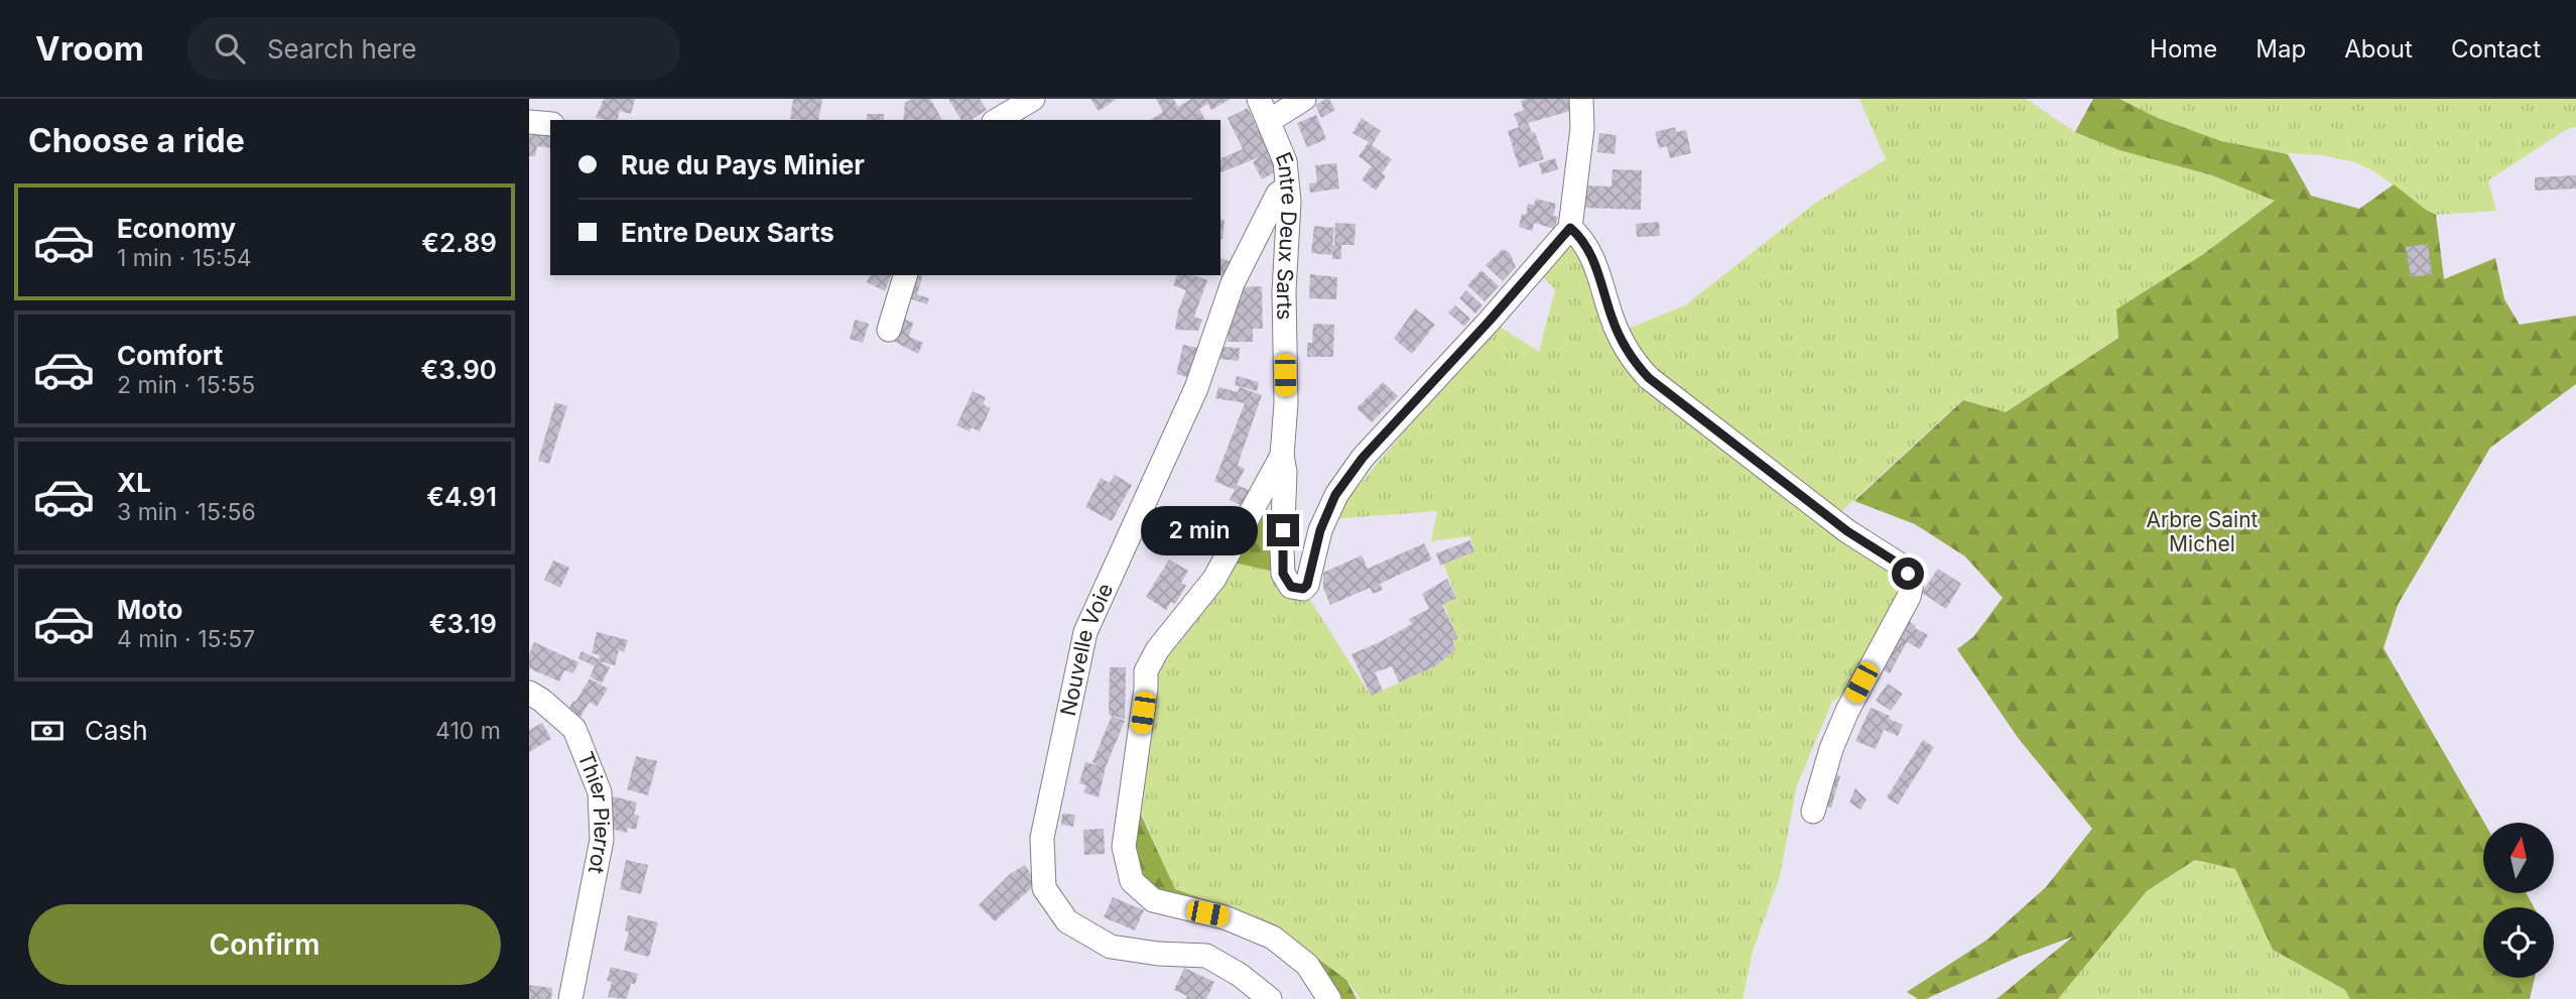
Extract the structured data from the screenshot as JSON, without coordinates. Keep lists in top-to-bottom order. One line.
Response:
{"streets":{"street":["Entre Deux Sarts","Nouvelle Voie","Thier Pierrot"]},"crossings":[["Entre Deux Sarts","Nouvelle Voie"]],"parks":["Arbre Saint Michel"],"north":"top","page":{"header":"Vroom","search":"Search here","nav":["Home","Map","About","Contact"],"heading":"Choose a ride","banner":["Rue du Pays Minier","Entre Deux Sarts"],"list":[{"name":"Economy","note":"1 min · 15:54","value":"€2.89"},{"name":"Comfort","note":"2 min · 15:55","value":"€3.90"},{"name":"XL","note":"3 min · 15:56","value":"€4.91"},{"name":"Moto","note":"4 min · 15:57","value":"€3.19"}],"bubble":"2 min","pay":["Cash","410 m"],"buttons":"Confirm"}}
